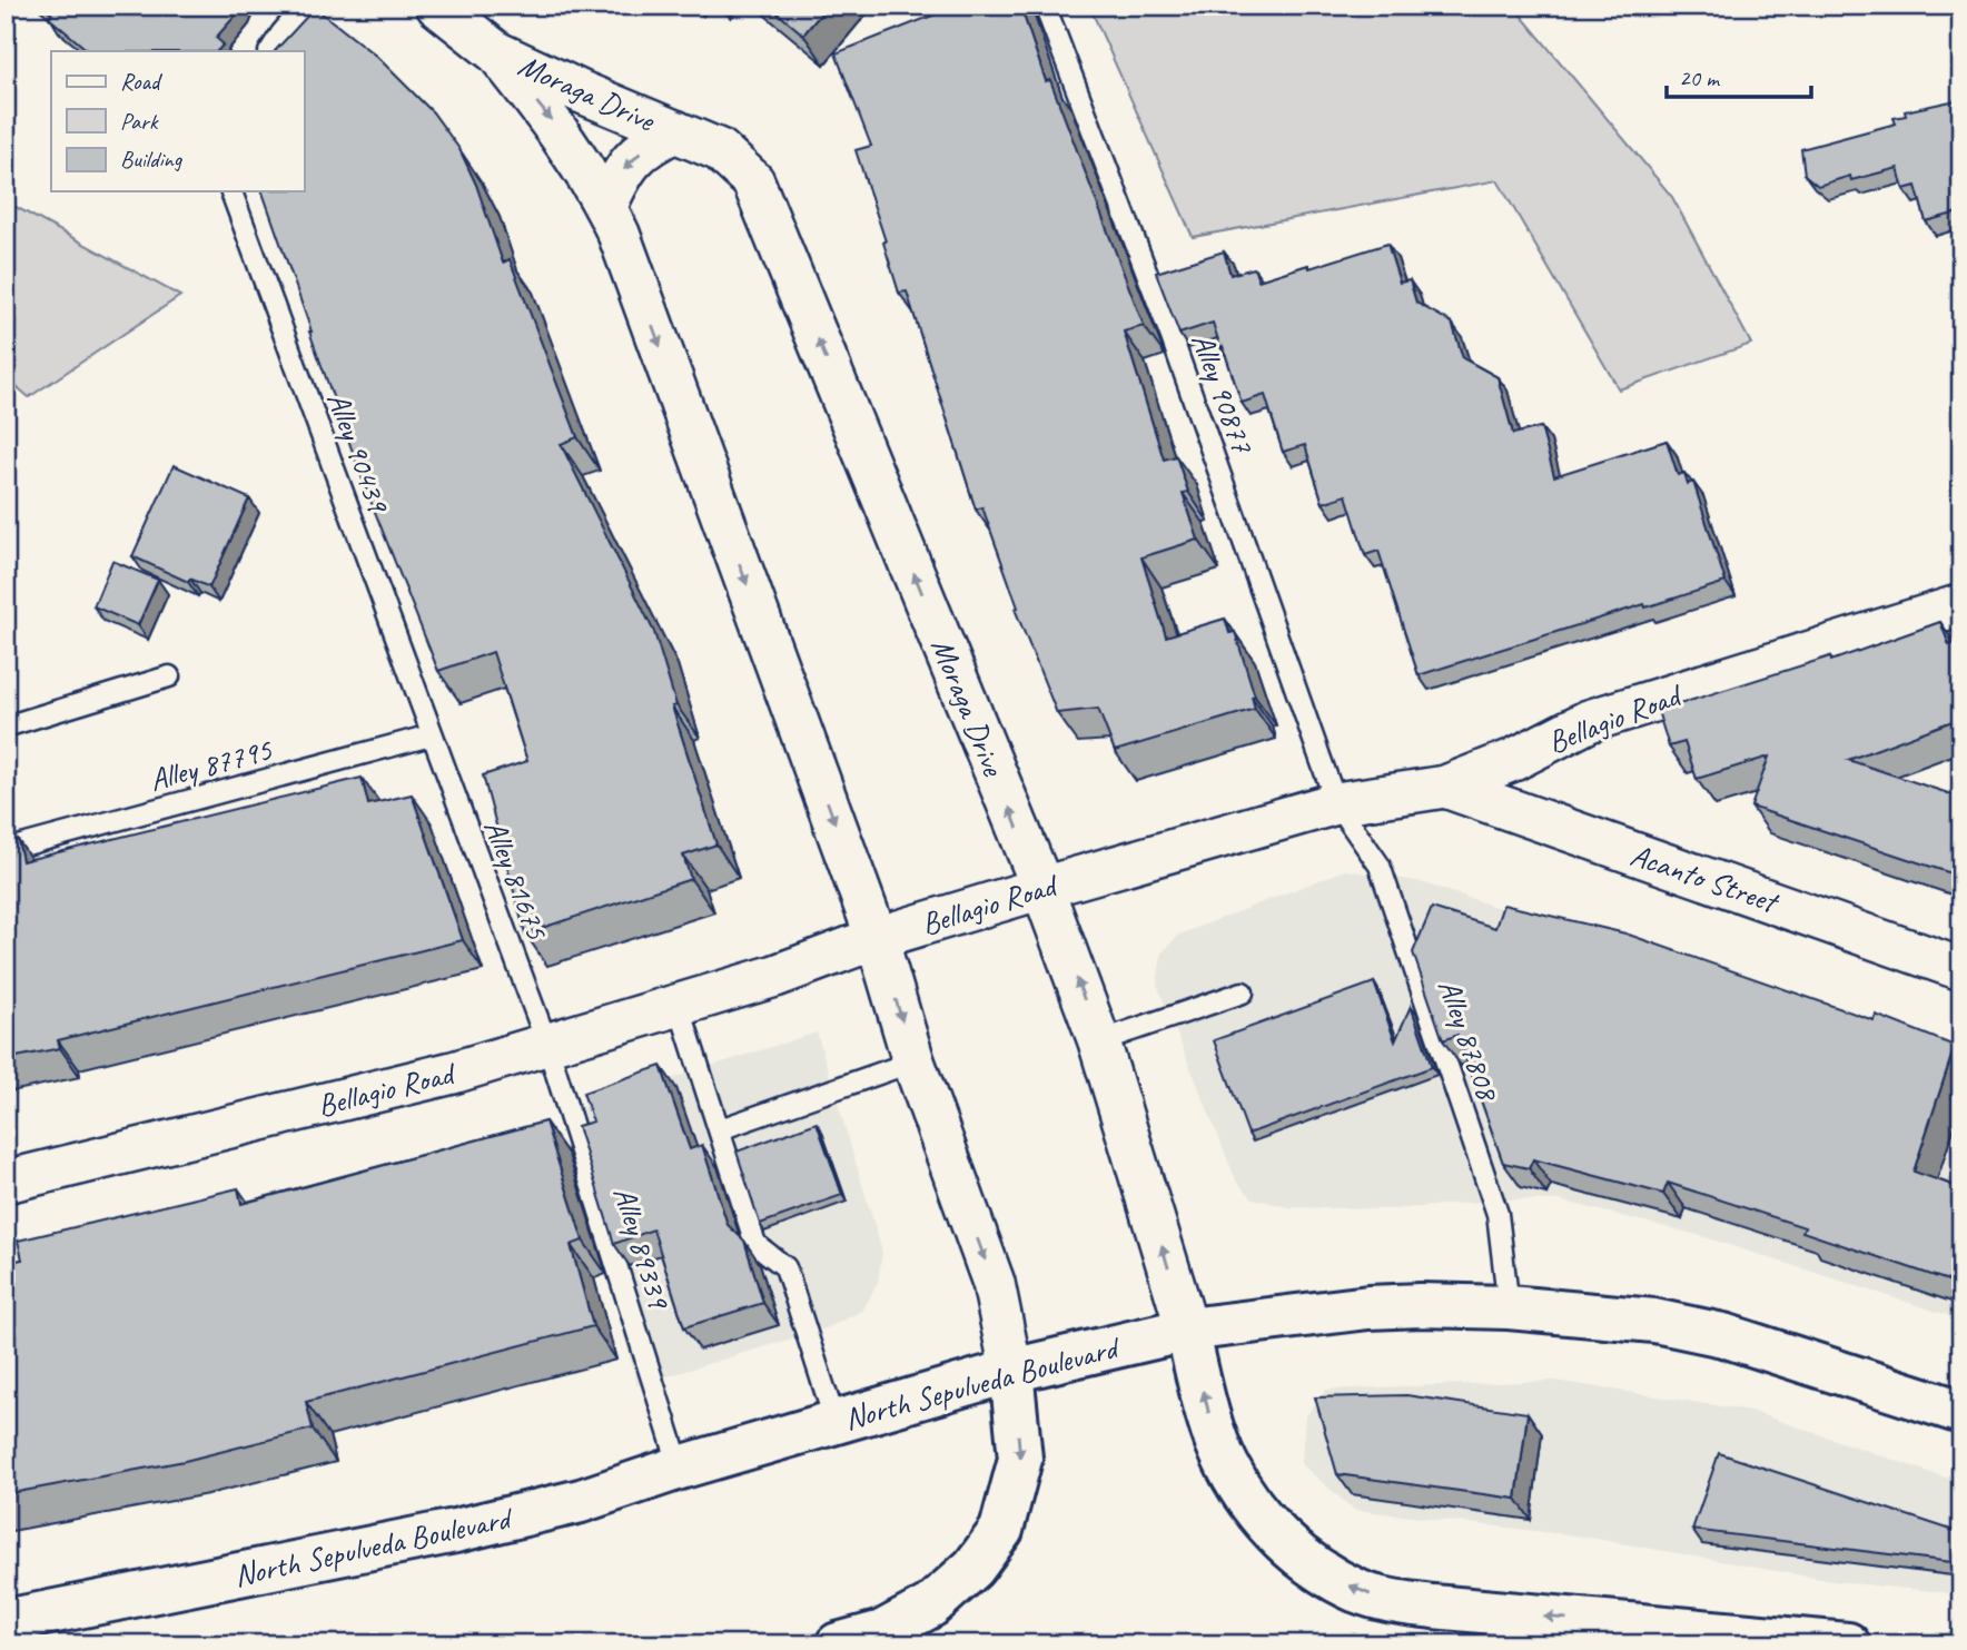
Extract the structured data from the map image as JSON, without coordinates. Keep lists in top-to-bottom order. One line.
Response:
{"streets":{"main road":["North Sepulveda Boulevard"],"street":["Moraga Drive","Bellagio Road","Acanto Street"],"lane":["Alley 90877","Alley 90439","Alley 87795","Alley 81675","Alley 87808","Alley 89339"]},"crossings":[["Moraga Drive","Bellagio Road"],["Moraga Drive","North Sepulveda Boulevard"],["Alley 90877","Bellagio Road"],["Alley 90877","Alley 87808"],["Alley 90439","Alley 87795"],["Alley 90439","Alley 81675"],["Bellagio Road","Acanto Street"],["Bellagio Road","Alley 81675"],["Bellagio Road","Alley 87808"],["Bellagio Road","Alley 89339"],["Alley 87795","Alley 81675"],["Alley 81675","Alley 89339"],["Alley 87808","North Sepulveda Boulevard"],["Alley 89339","North Sepulveda Boulevard"]],"legend":["Road","Park","Building"],"scale_bar":"20 m"}
